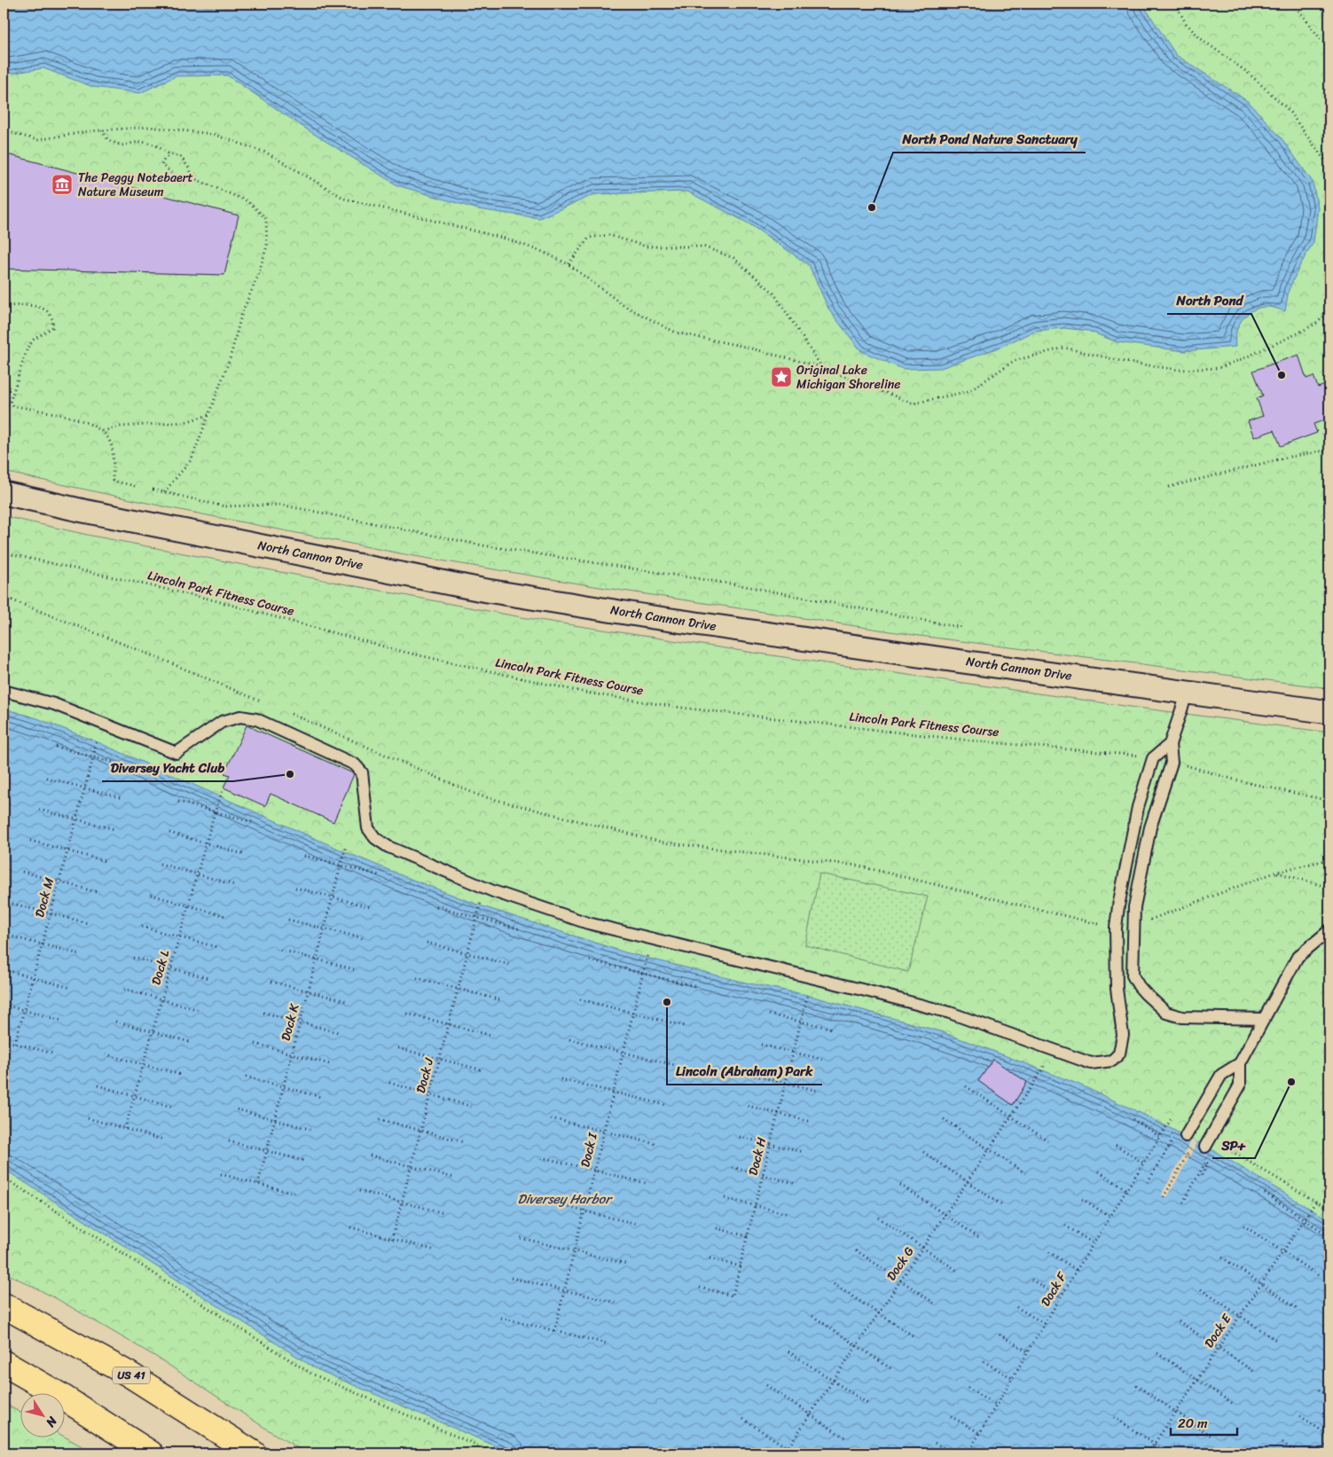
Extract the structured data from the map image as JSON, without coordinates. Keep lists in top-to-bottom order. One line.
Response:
{"streets":{"highway":["US 41"],"street":["North Cannon Drive"],"path":["Lincoln Park Fitness Course","Dock M","Dock L","Dock K","Dock J","Dock I","Dock H","Dock G","Dock F","Dock E"]},"water":["Diversey Harbor"],"places":{"museum":["The Peggy Notebaert Nature Museum"],"other":["North Pond Nature Sanctuary","North Pond","Diversey Yacht Club","Lincoln (Abraham) Park","SP+"],"place":["Original Lake Michigan Shoreline"]},"scale_bar":"20 m","north":"bottom right"}
